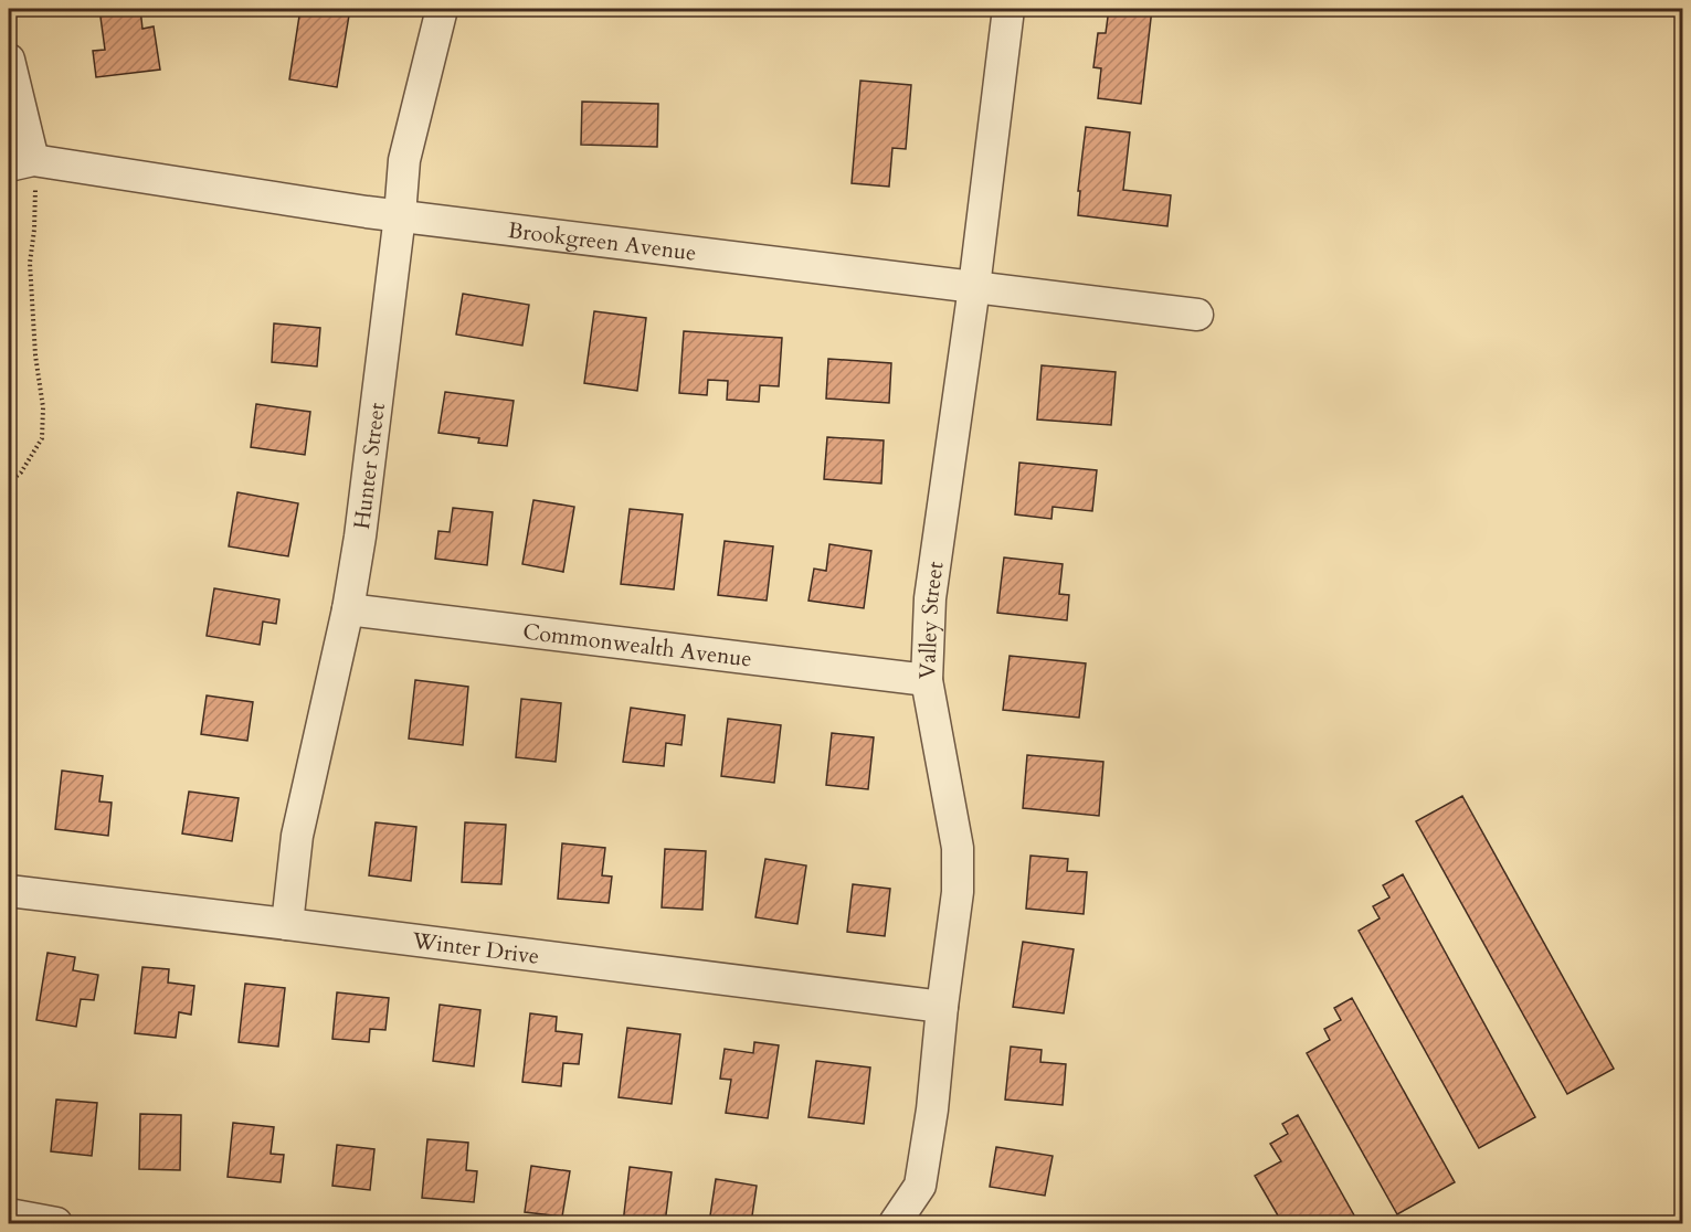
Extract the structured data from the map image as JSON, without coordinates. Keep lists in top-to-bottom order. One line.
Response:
{"streets":{"street":["Brookgreen Avenue","Hunter Street","Valley Street","Commonwealth Avenue","Winter Drive"]},"crossings":[["Brookgreen Avenue","Hunter Street"],["Brookgreen Avenue","Valley Street"],["Hunter Street","Commonwealth Avenue"],["Hunter Street","Winter Drive"],["Valley Street","Commonwealth Avenue"],["Valley Street","Winter Drive"]]}
